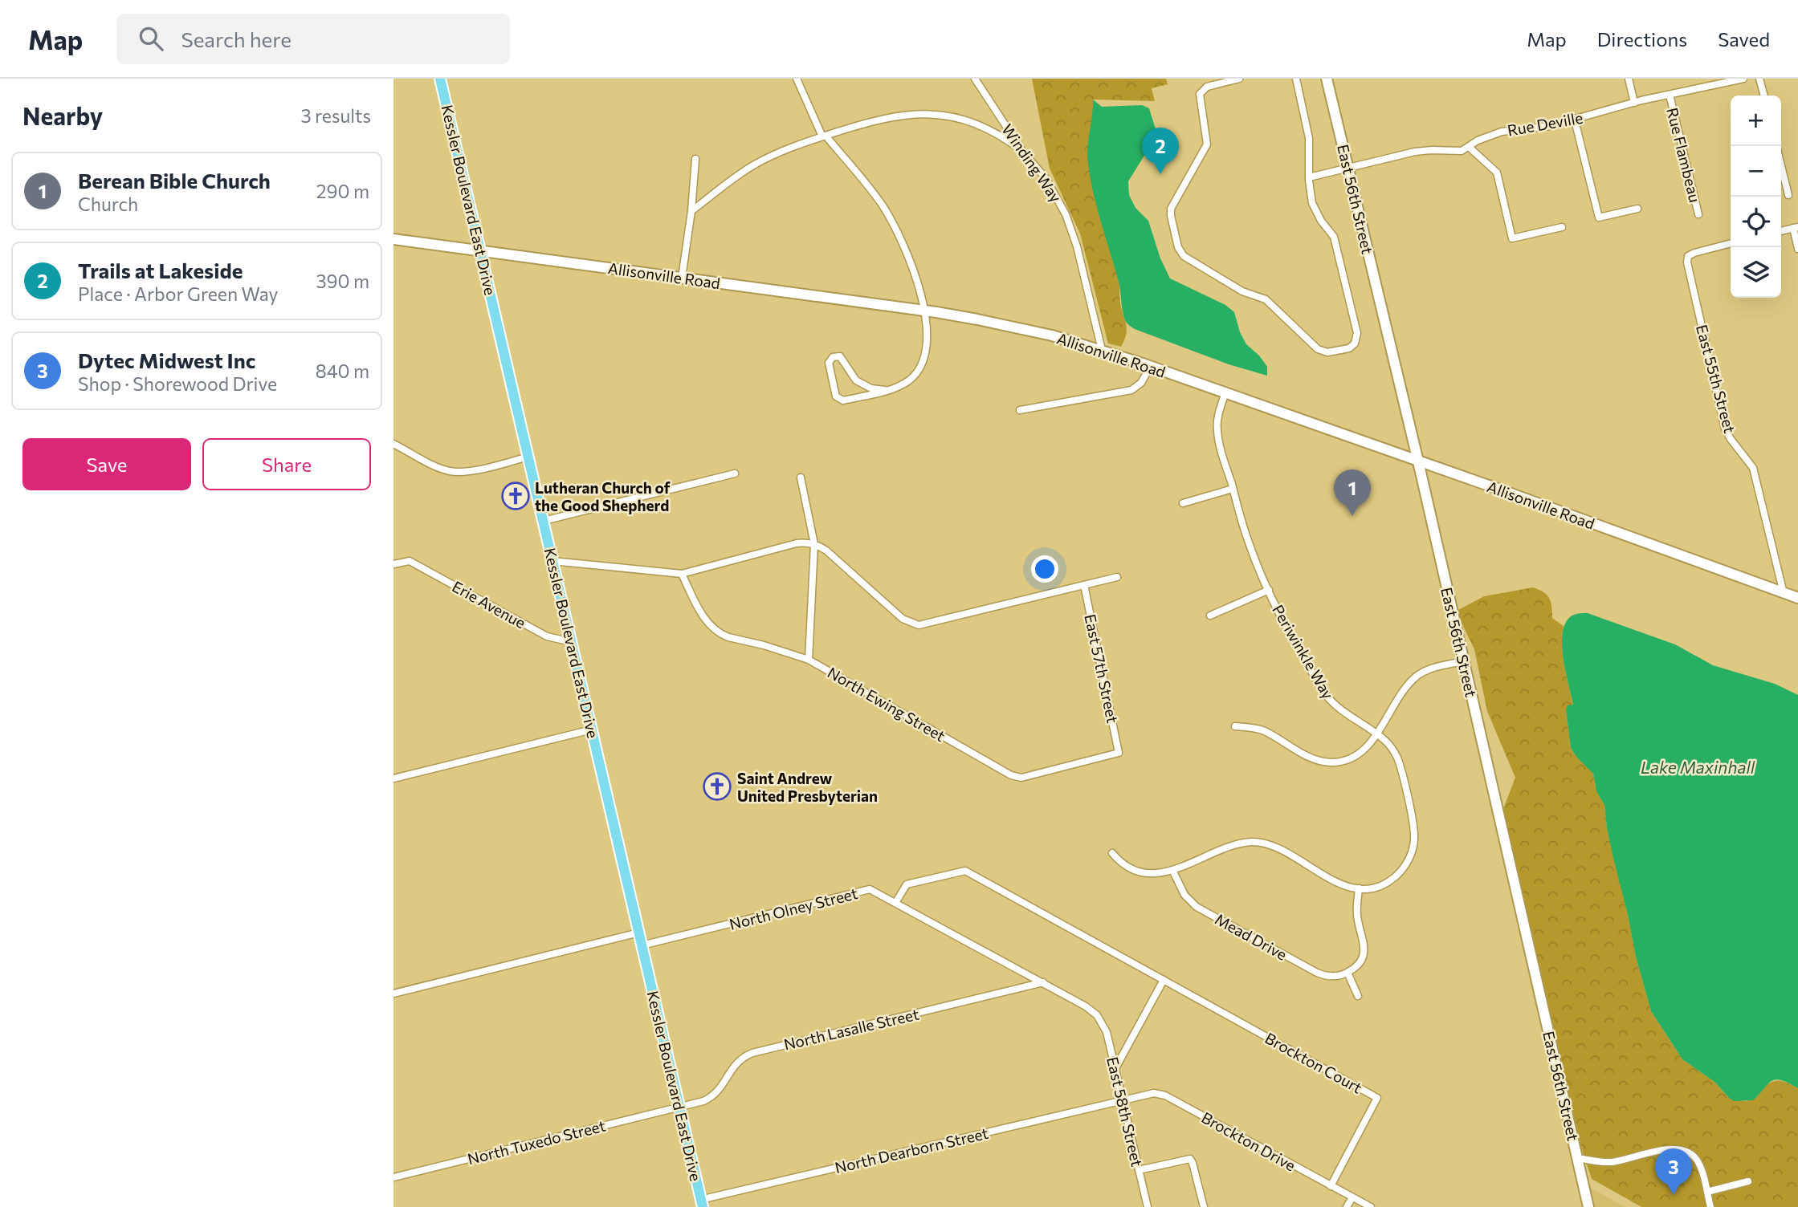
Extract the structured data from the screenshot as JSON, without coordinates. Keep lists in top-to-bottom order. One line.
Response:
{"streets":{"main road":["East 56th Street","Kessler Boulevard East Drive","Allisonville Road"],"street":["Rue Deville","Rue Flambeau","Winding Way","East 55th Street","Erie Avenue","Periwinkle Way","East 57th Street","North Ewing Street","North Olney Street","Mead Drive","North Lasalle Street","Brockton Court","East 58th Street","Brockton Drive","North Tuxedo Street","North Dearborn Street"]},"crossings":[["Rue Deville","Rue Flambeau"],["Rue Deville","East 56th Street"],["Winding Way","Allisonville Road"],["East 56th Street","Allisonville Road"],["Kessler Boulevard East Drive","Allisonville Road"],["Kessler Boulevard East Drive","Erie Avenue"],["Kessler Boulevard East Drive","North Olney Street"],["Kessler Boulevard East Drive","North Lasalle Street"],["Kessler Boulevard East Drive","North Tuxedo Street"],["Kessler Boulevard East Drive","North Dearborn Street"],["Allisonville Road","East 55th Street"],["Allisonville Road","Periwinkle Way"],["East 57th Street","North Ewing Street"],["North Olney Street","Brockton Court"],["North Lasalle Street","East 58th Street"],["North Lasalle Street","North Tuxedo Street"],["Brockton Court","Brockton Drive"],["East 58th Street","Brockton Drive"],["East 58th Street","North Dearborn Street"],["Brockton Drive","North Dearborn Street"]],"water":["Lake Maxinhall"],"places":{"church":["Lutheran Church of the Good Shepherd","Saint Andrew United Presbyterian"]},"page":{"header":"Map","search":"Search here","nav":["Map","Directions","Saved"],"heading":["Nearby","3 results"],"map_buttons":["+","−"],"pins":["2","1","3"],"list":[{"mark":"1","name":"Berean Bible Church","note":"Church","value":"290 m"},{"mark":"2","name":"Trails at Lakeside","note":"Place · Arbor Green Way","value":"390 m"},{"mark":"3","name":"Dytec Midwest Inc","note":"Shop · Shorewood Drive","value":"840 m"}],"buttons":["Save","Share"]}}
